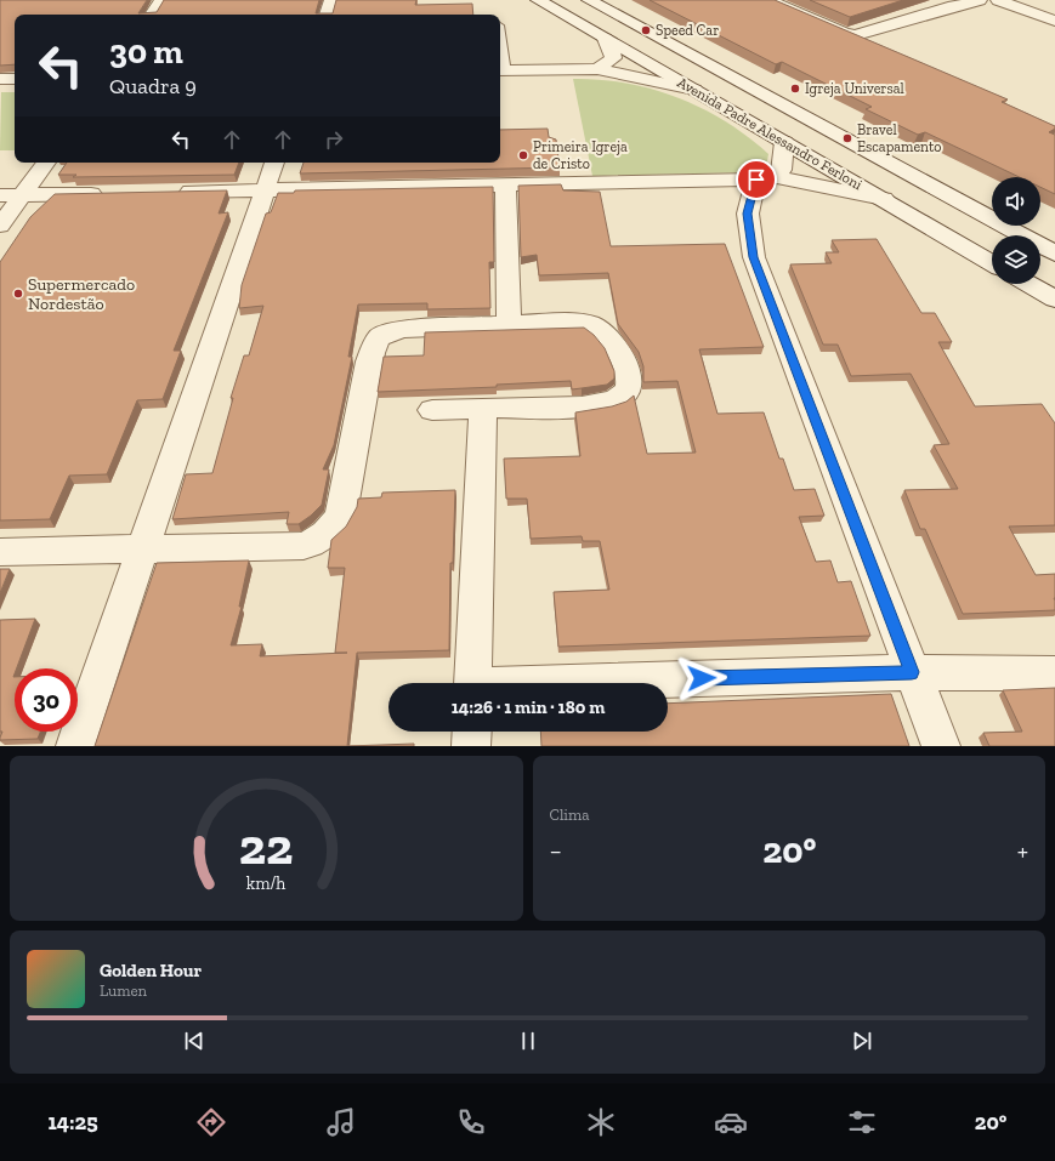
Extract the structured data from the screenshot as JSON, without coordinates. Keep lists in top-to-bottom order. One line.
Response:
{"streets":{"street":["Avenida Padre Alessandro Ferloni"]},"places":["Speed Car","Igreja Universal","Bravel Escapamento","Primeira Igreja de Cristo","Supermercado Nordestão"],"page":{"turn":["30 m","Quadra 9"],"limit":"30","trip":"14:26 · 1 min · 180 m","tile":"Clima","heat":["−","20°","+"],"song":["Golden Hour","Lumen"],"tabs":["14:25","20°"],"gauge":["22","km/h"]}}
